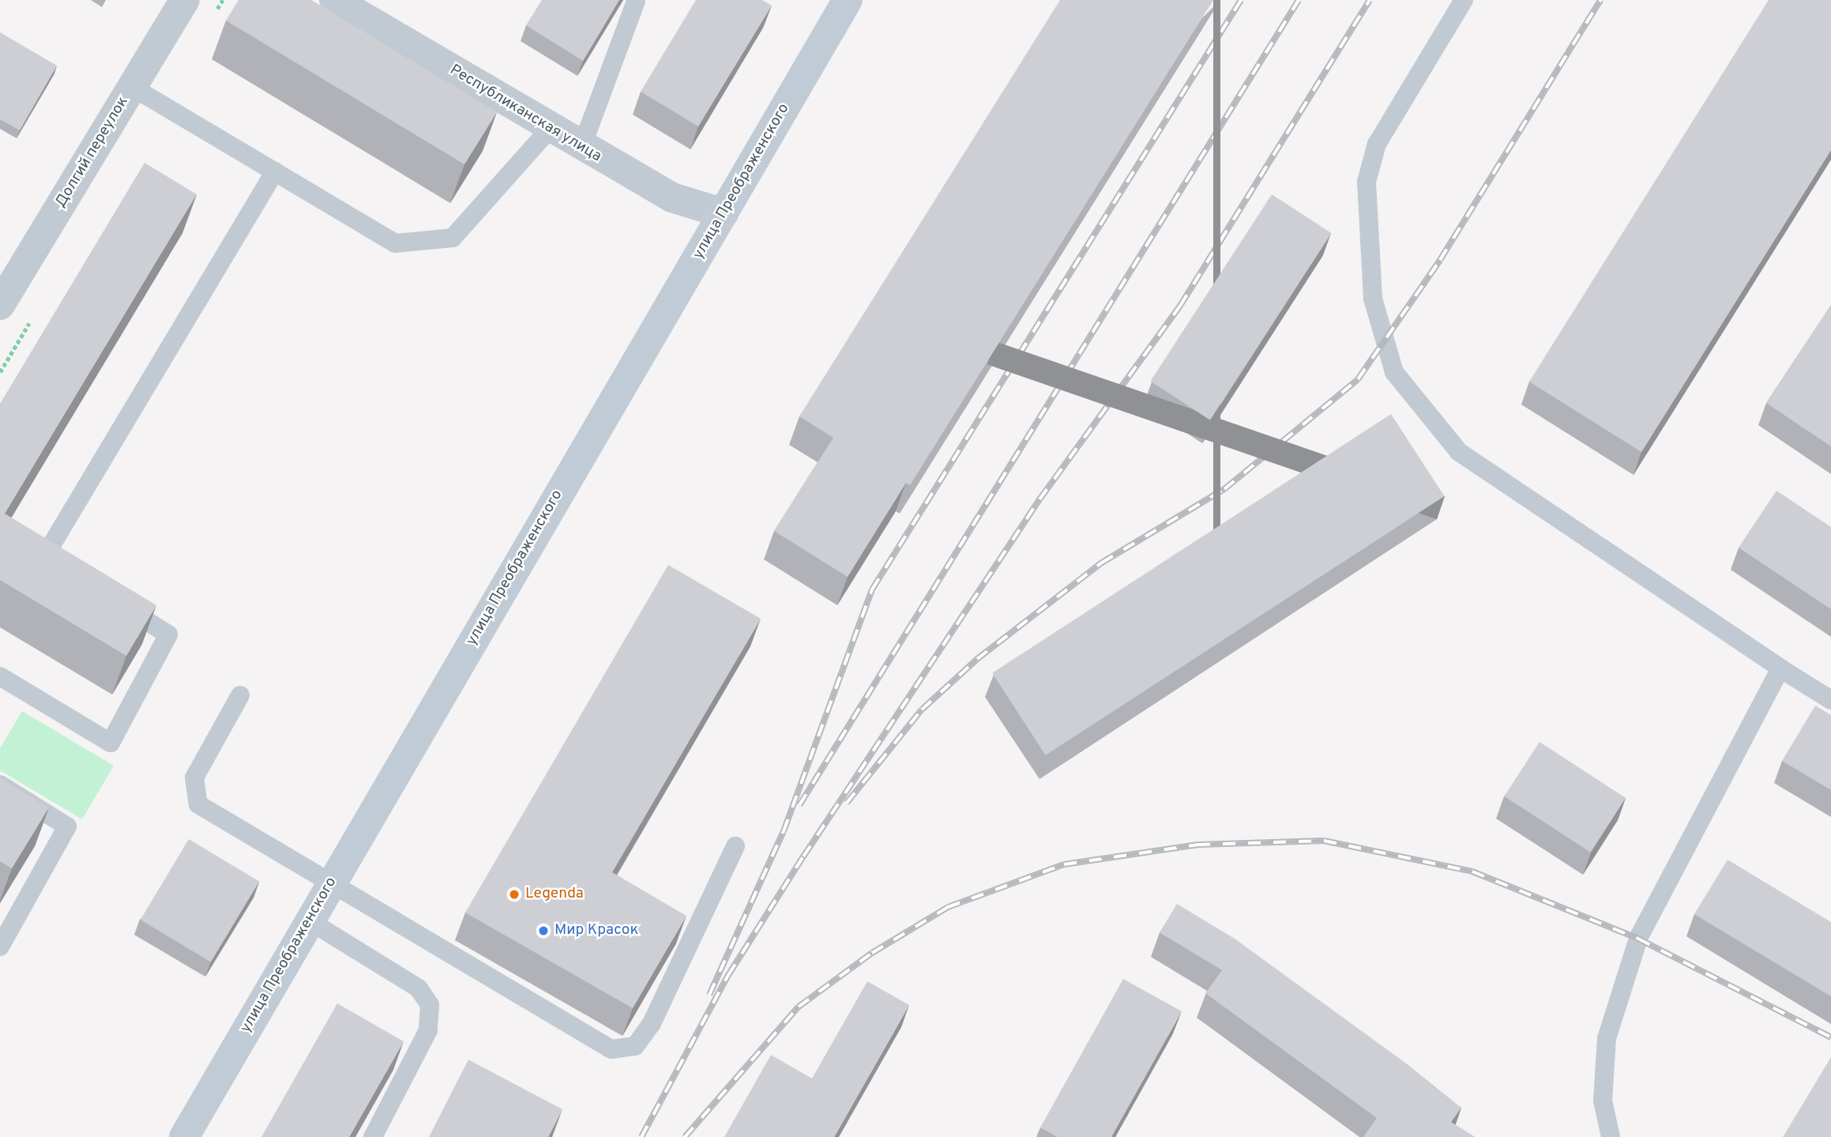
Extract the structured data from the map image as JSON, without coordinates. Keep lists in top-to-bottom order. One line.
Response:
{"streets":{"street":["Республиканская улица","Долгий переулок","улица Преображенского"]},"crossings":[["Республиканская улица","улица Преображенского"]],"places":["Legenda","Мир Красок"]}
